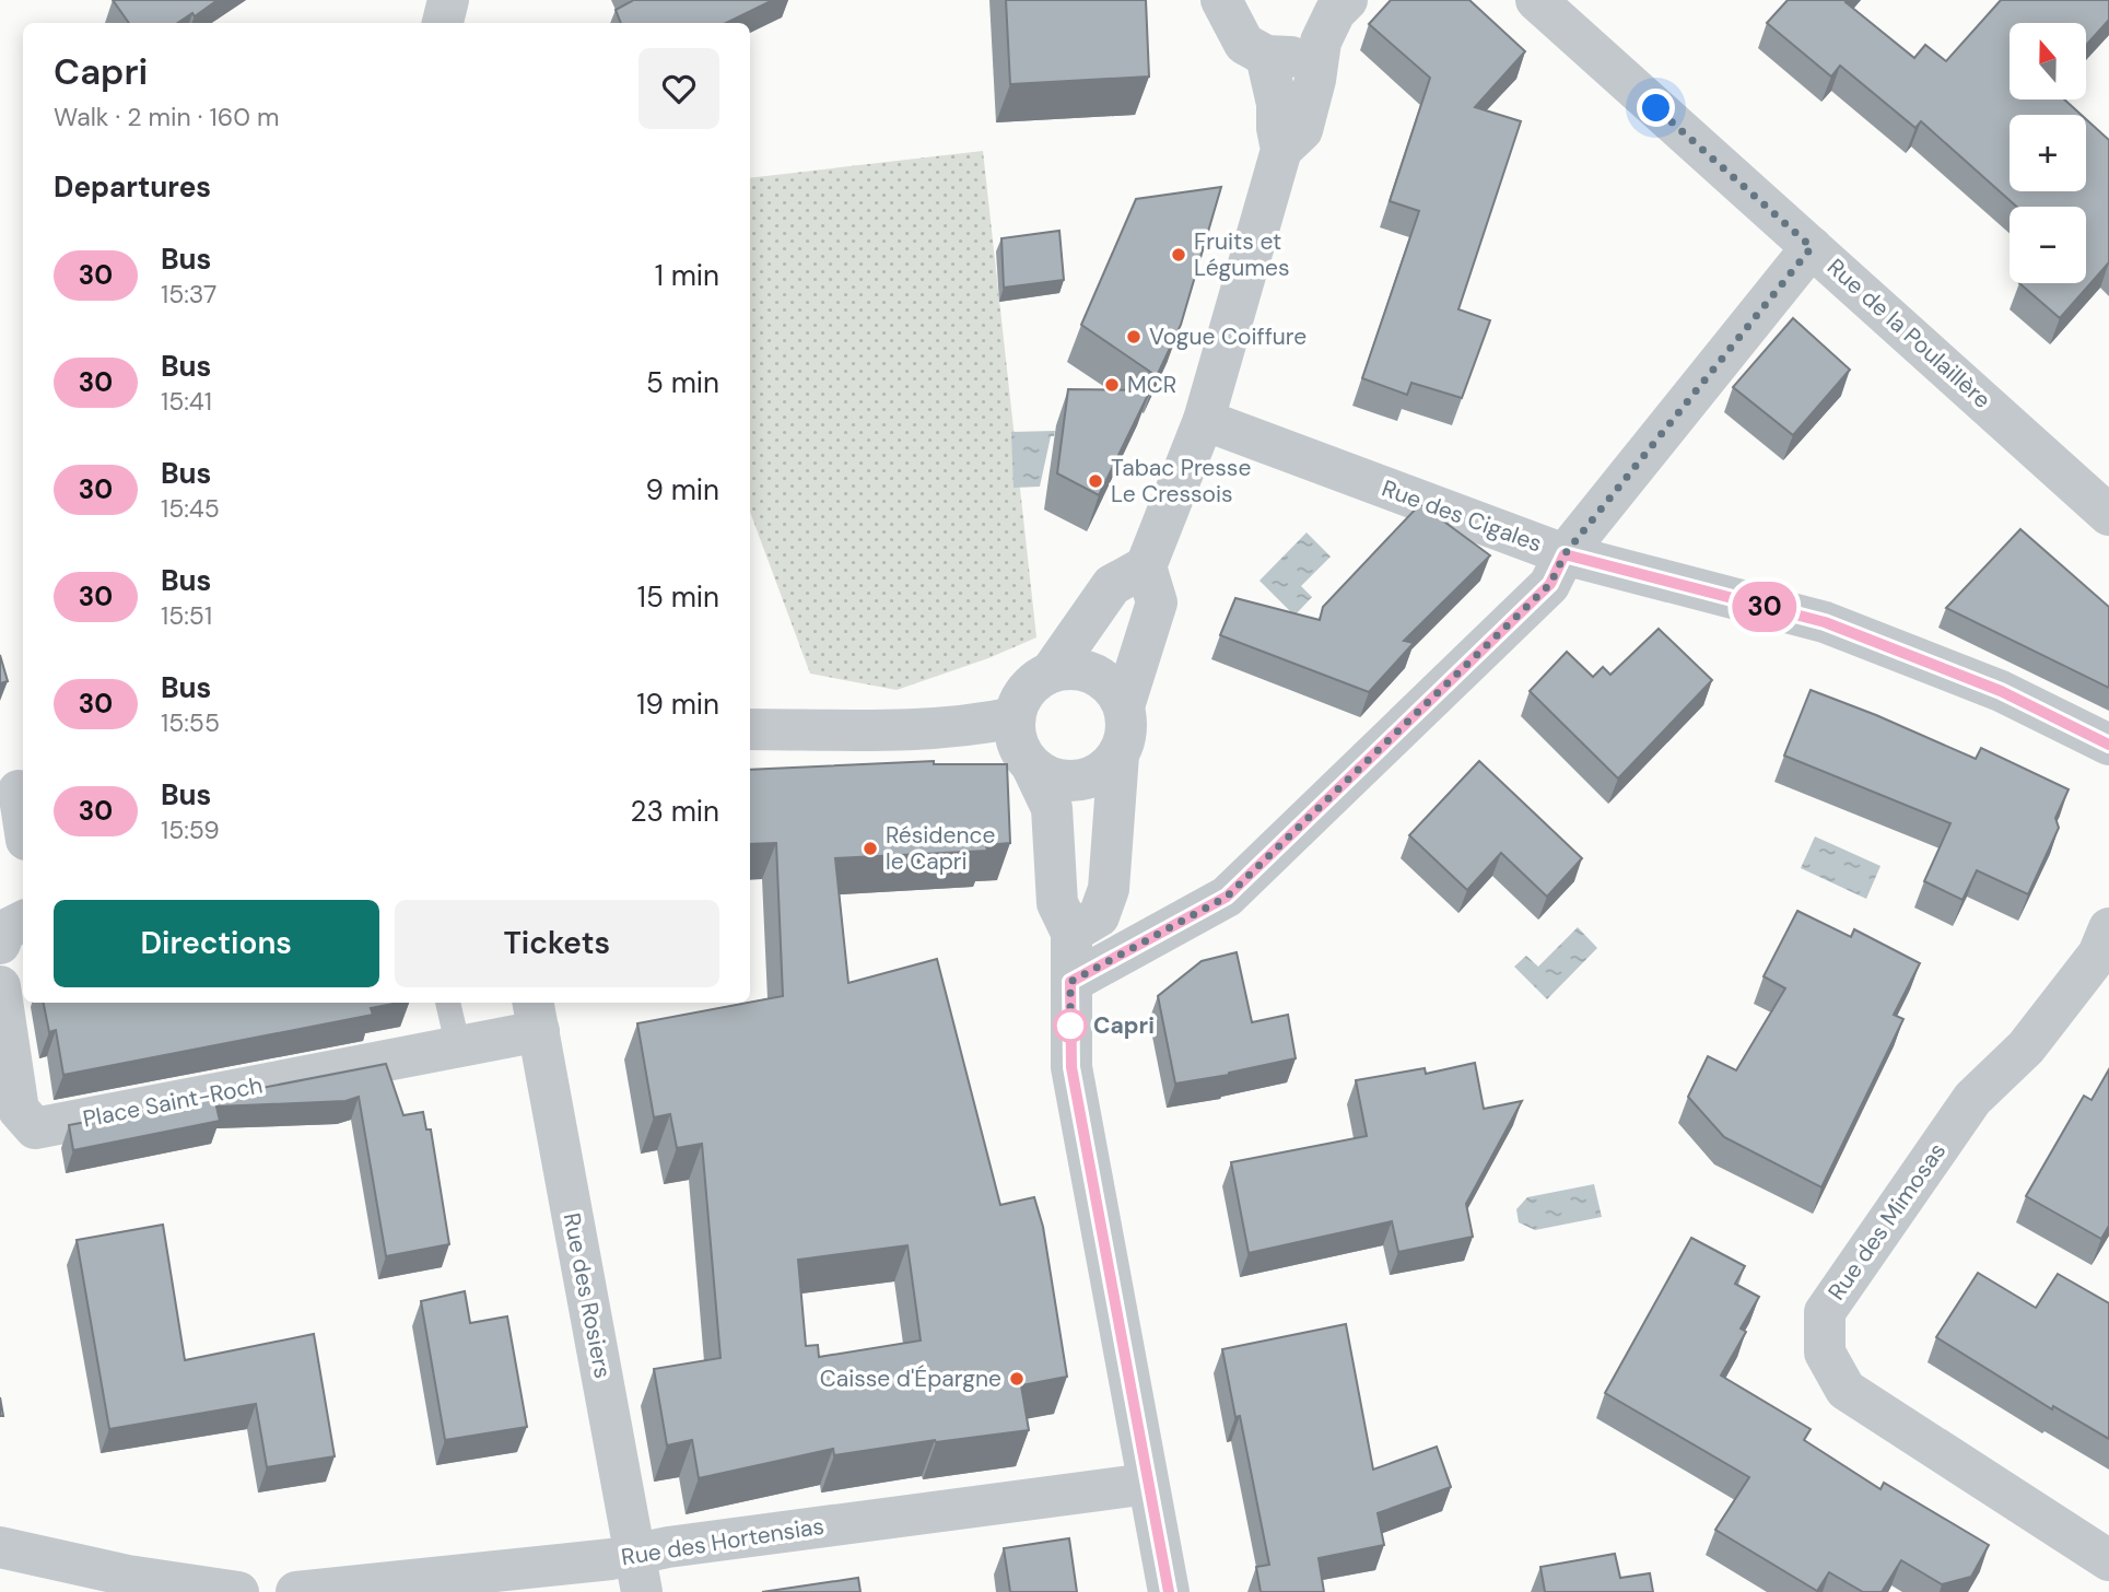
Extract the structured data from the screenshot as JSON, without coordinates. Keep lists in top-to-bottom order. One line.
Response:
{"streets":{"street":["Rue de la Poulaillère","Rue des Cigales","Place Saint-Roch","Rue des Mimosas","Rue des Rosiers","Rue des Hortensias"]},"crossings":[["Place Saint-Roch","Rue des Rosiers"],["Rue des Rosiers","Rue des Hortensias"]],"places":["Fruits et Légumes","Vogue Coiffure","MCR","Tabac Presse Le Cressois","Résidence le Capri","Capri","Caisse d'Épargne"],"lines":["bus line 30"],"north":"top","page":{"on_map":"30","map_buttons":["+","−"],"heading":[["Capri","Walk · 2 min · 160 m"],"Departures"],"list":[{"mark":"30","name":"Bus","note":"15:37","value":"1 min"},{"mark":"30","name":"Bus","note":"15:41","value":"5 min"},{"mark":"30","name":"Bus","note":"15:45","value":"9 min"},{"mark":"30","name":"Bus","note":"15:51","value":"15 min"},{"mark":"30","name":"Bus","note":"15:55","value":"19 min"},{"mark":"30","name":"Bus","note":"15:59","value":"23 min"}],"buttons":["Directions","Tickets"]}}
